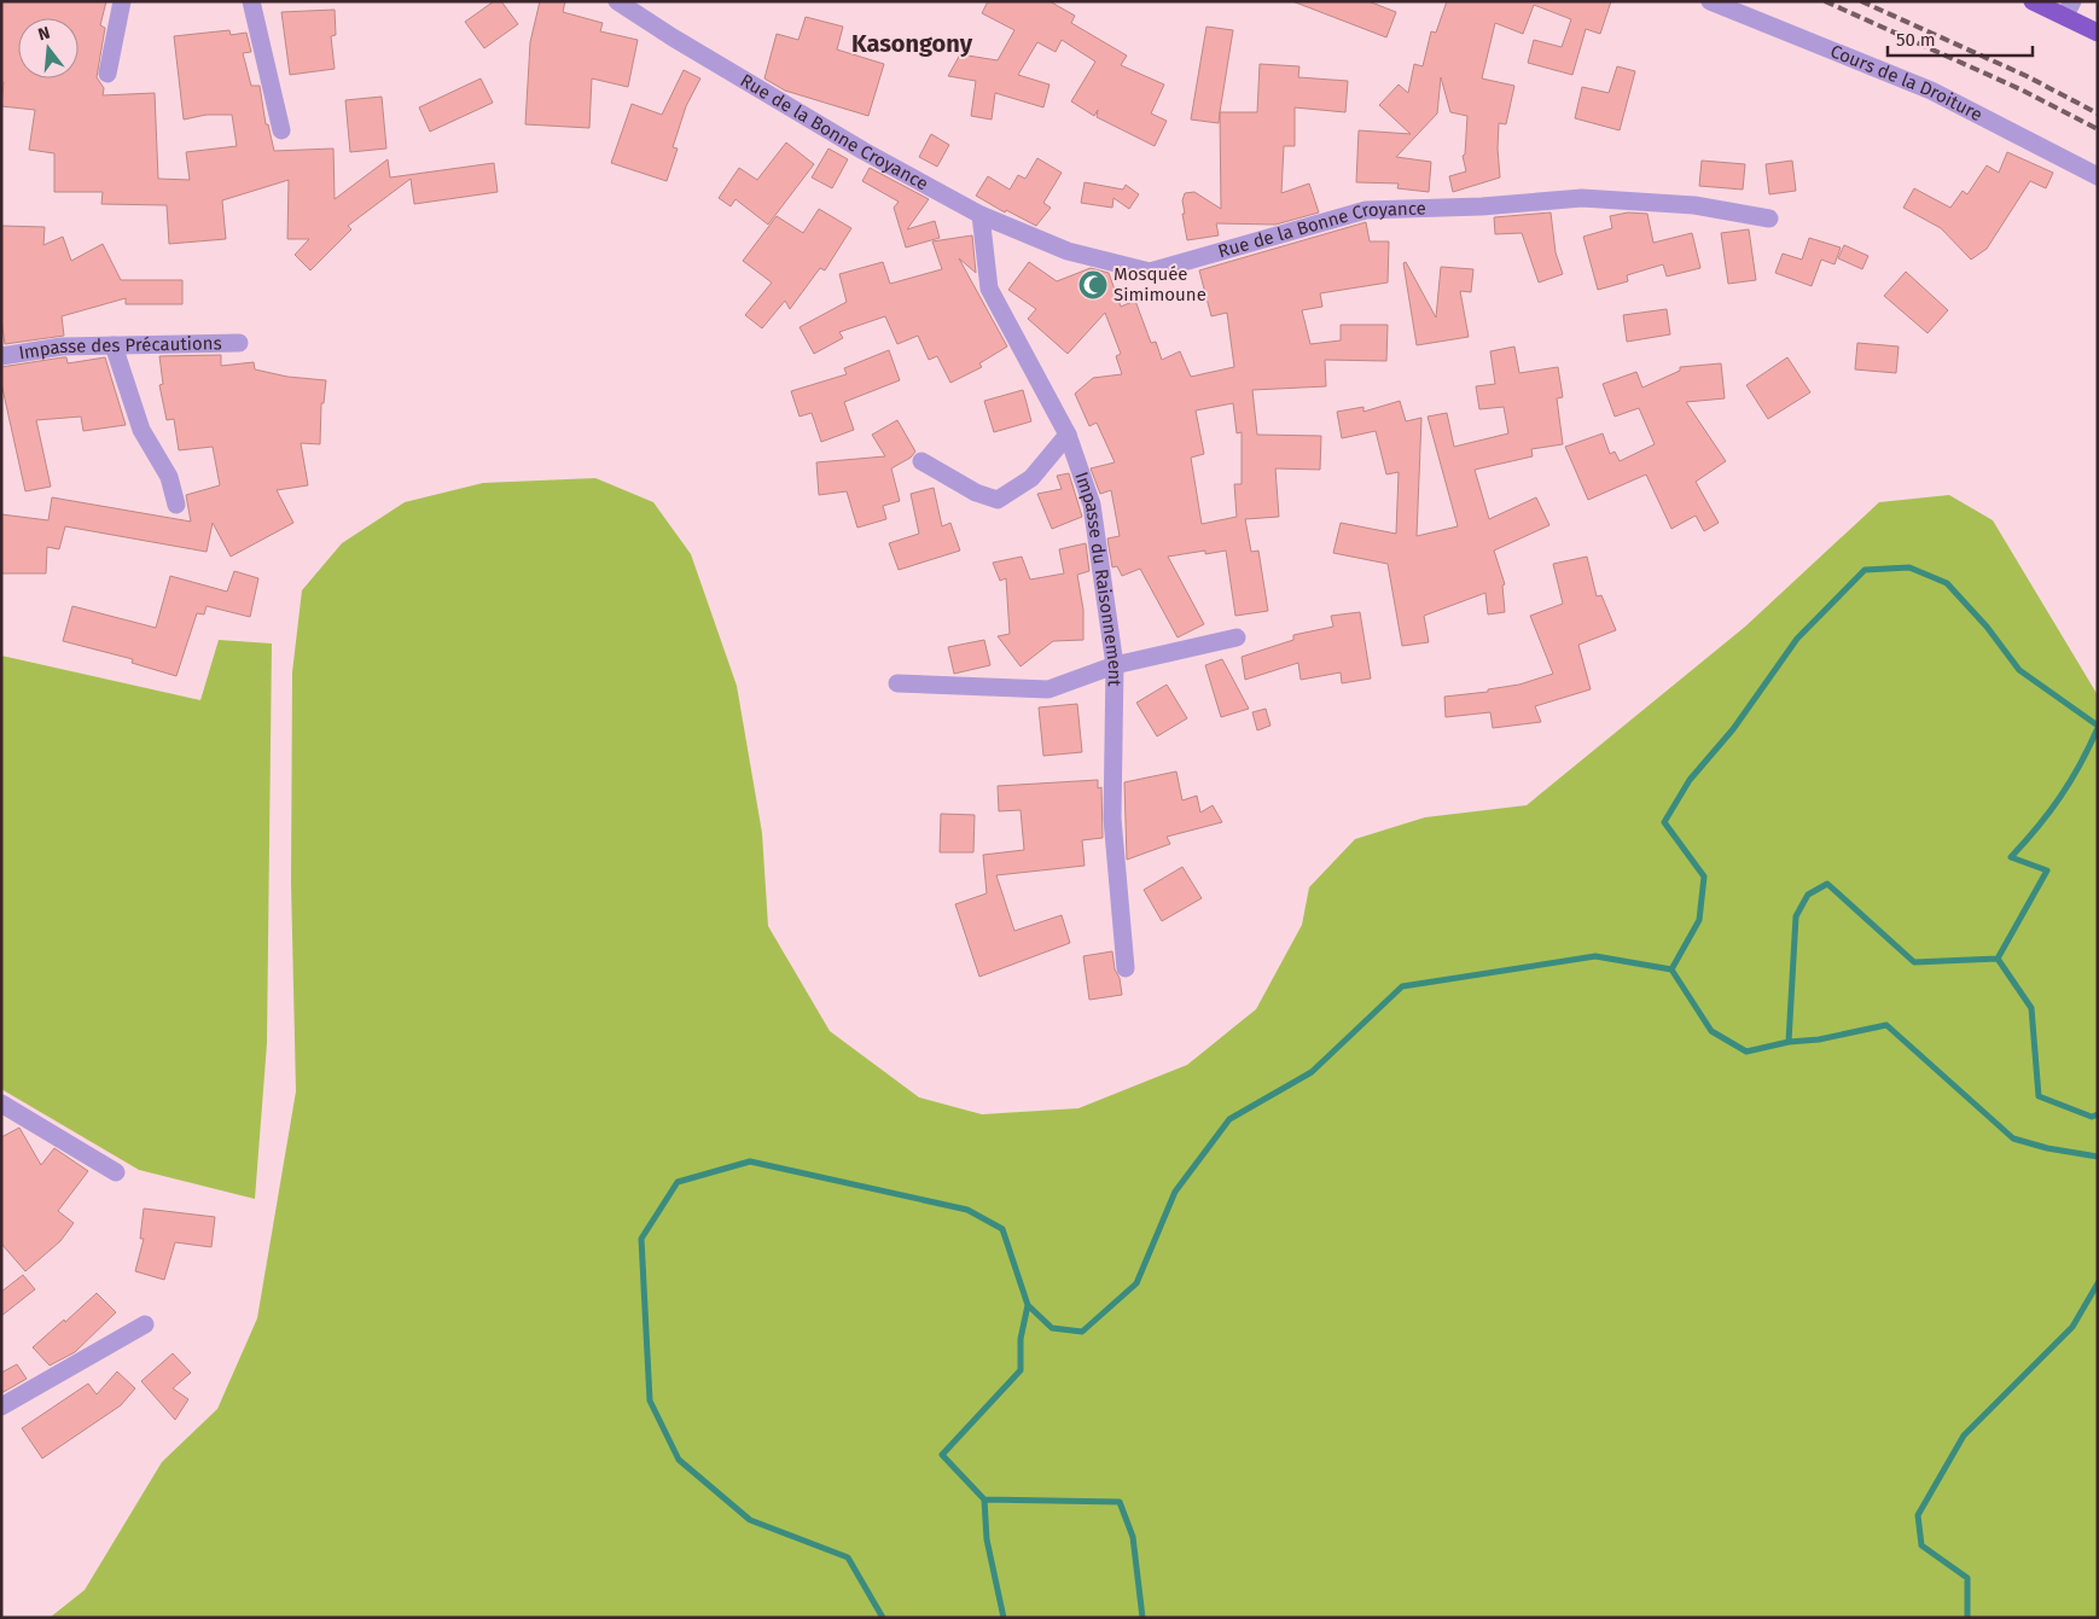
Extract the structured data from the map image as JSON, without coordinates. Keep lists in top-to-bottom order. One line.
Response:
{"streets":{"street":["Cours de la Droiture","Rue de la Bonne Croyance","Impasse des Précautions","Impasse du Raisonnement"]},"crossings":[["Rue de la Bonne Croyance","Impasse du Raisonnement"]],"districts":["Kasongony"],"places":{"mosque":["Mosquée Simimoune"]},"scale_bar":"50 m","north":"top"}
